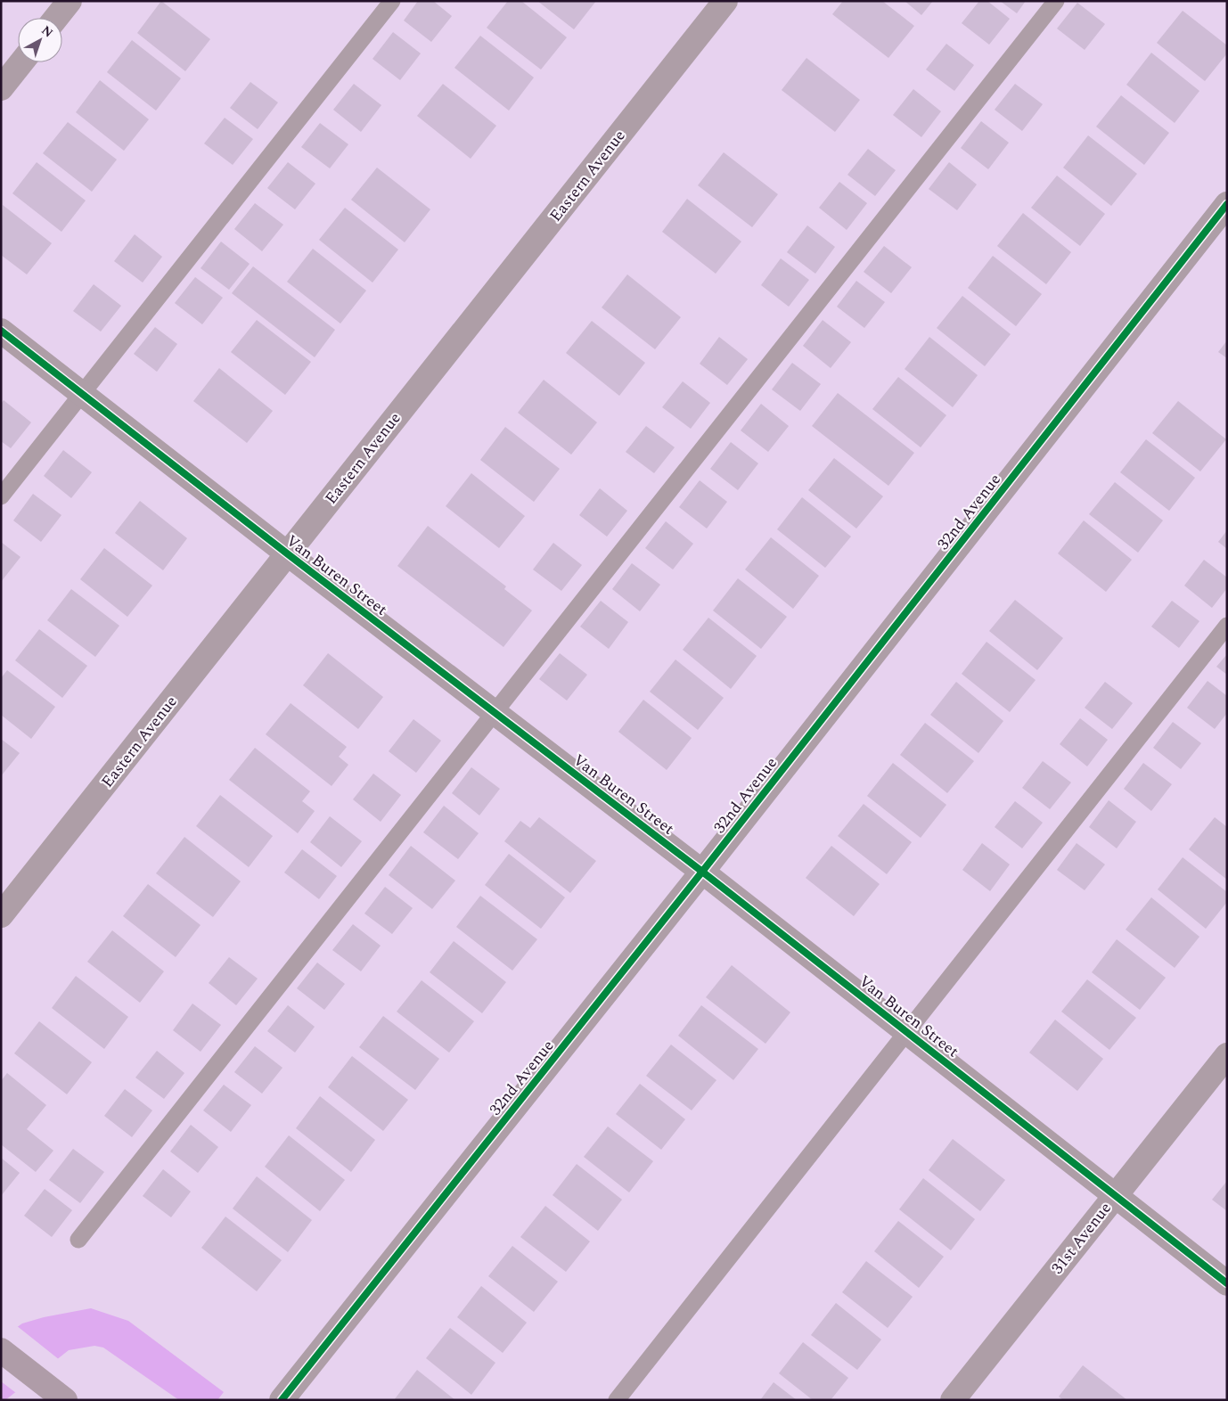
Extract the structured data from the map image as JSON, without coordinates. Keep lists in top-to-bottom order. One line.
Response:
{"streets":{"street":["Eastern Avenue","32nd Avenue","Van Buren Street","31st Avenue"]},"crossings":[["Eastern Avenue","Van Buren Street"],["32nd Avenue","Van Buren Street"],["Van Buren Street","31st Avenue"]],"north":"top right"}
